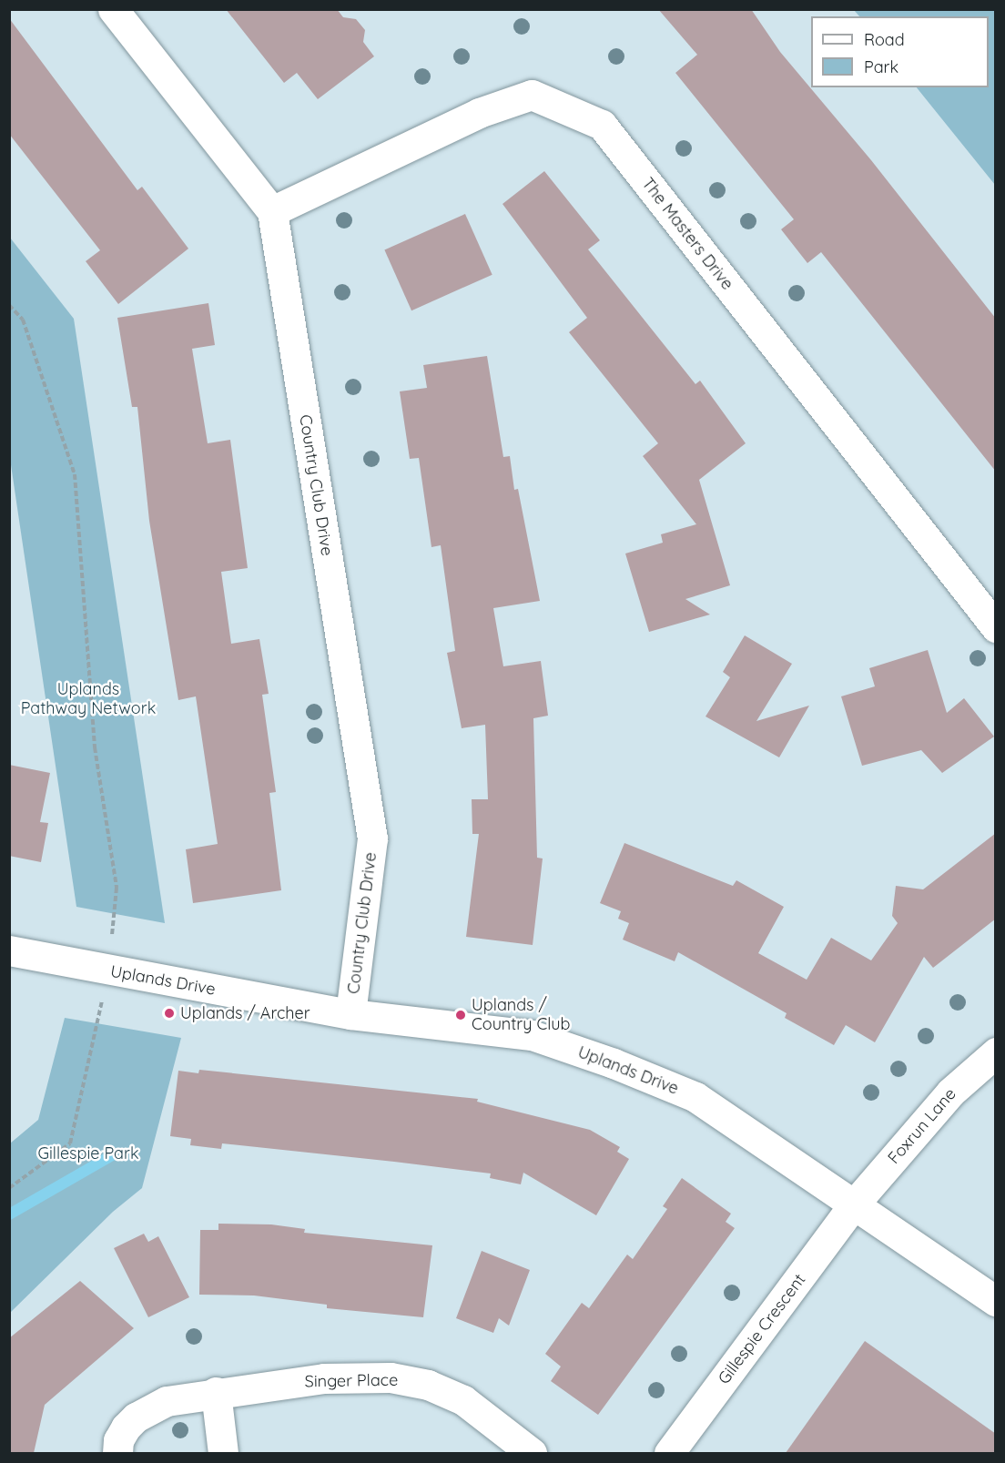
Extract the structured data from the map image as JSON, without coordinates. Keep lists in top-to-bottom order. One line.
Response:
{"streets":{"street":["The Masters Drive","Country Club Drive","Uplands Drive","Foxrun Lane","Gillespie Crescent","Singer Place"]},"crossings":[["The Masters Drive","Country Club Drive"],["Country Club Drive","Uplands Drive"],["Uplands Drive","Foxrun Lane"],["Uplands Drive","Gillespie Crescent"],["Foxrun Lane","Gillespie Crescent"]],"parks":["Uplands Pathway Network","Gillespie Park"],"places":["Uplands / Archer","Uplands / Country Club"],"legend":["Road","Park"]}
